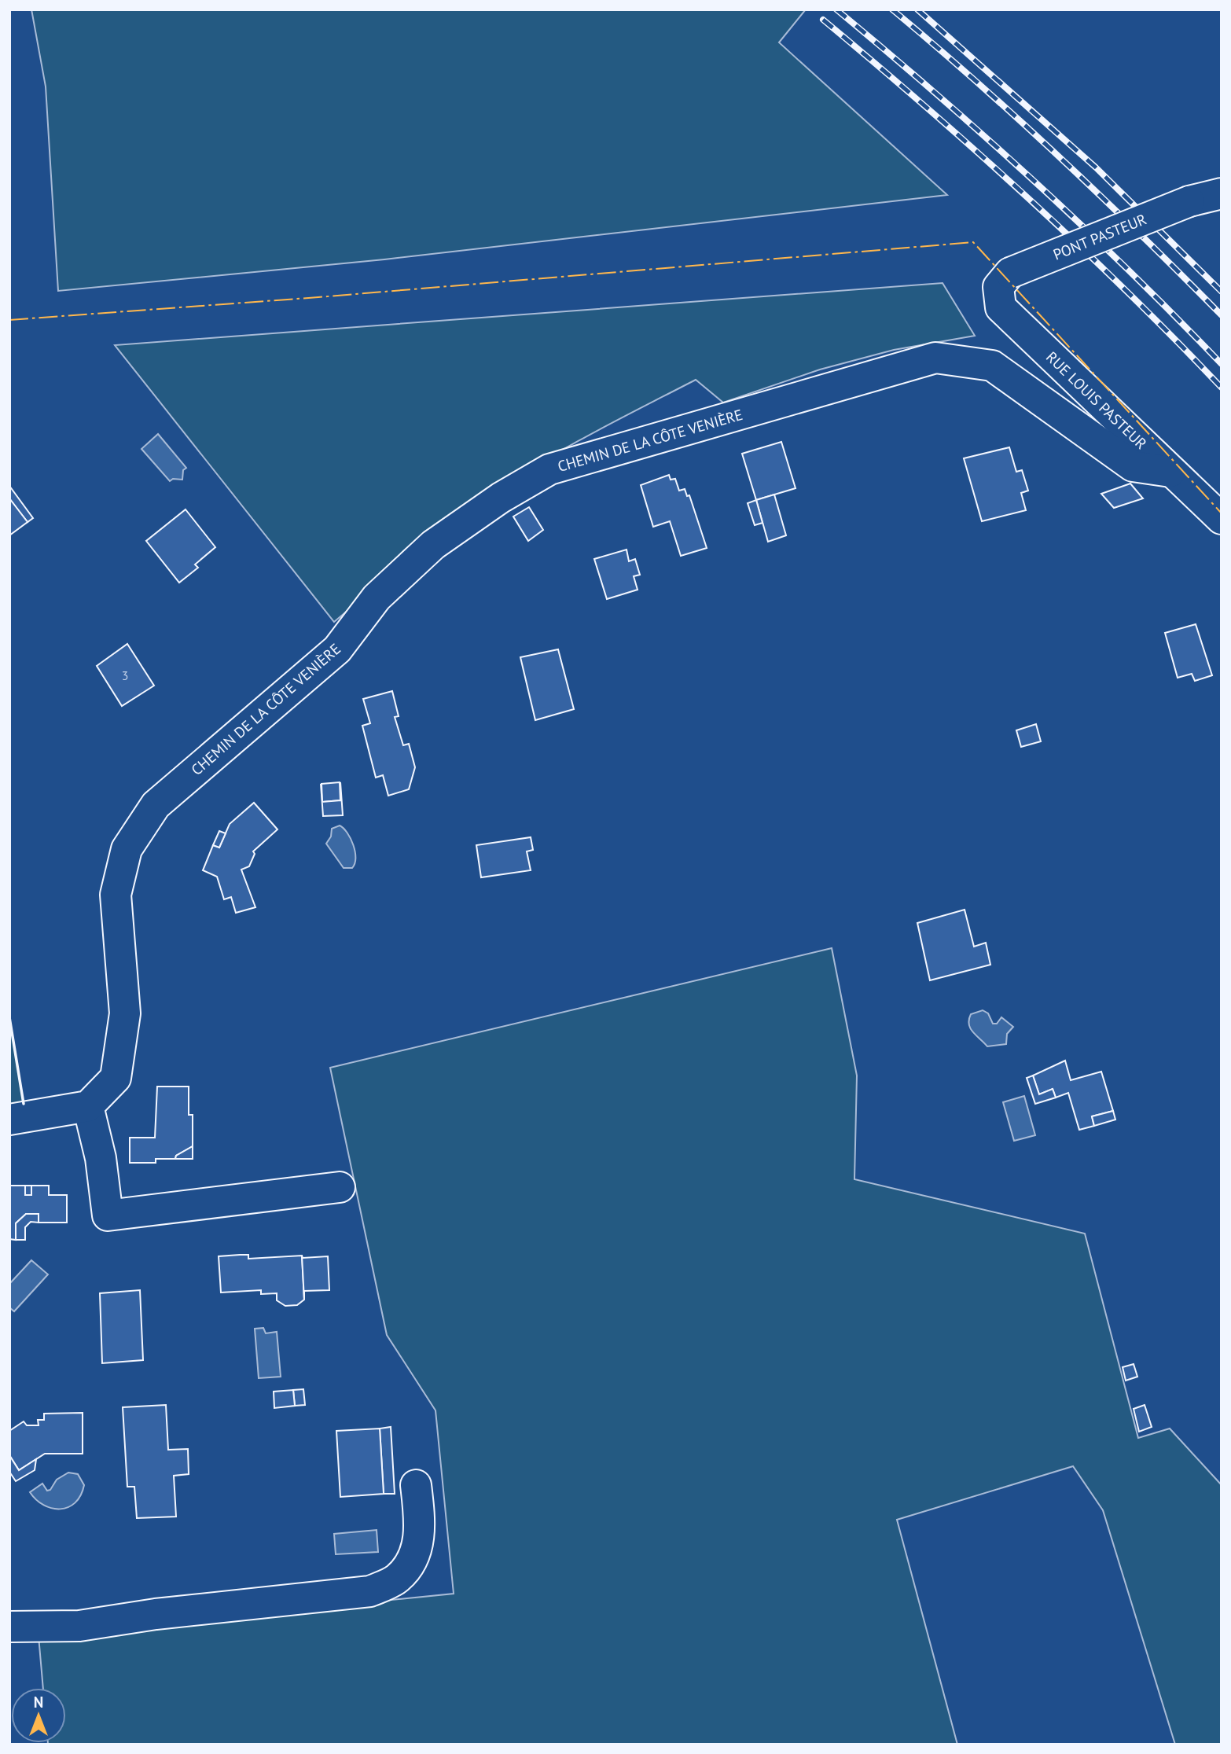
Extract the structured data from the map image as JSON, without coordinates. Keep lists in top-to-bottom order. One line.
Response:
{"streets":{"street":["PONT PASTEUR","RUE LOUIS PASTEUR","CHEMIN DE LA CÔTE VENIÈRE"]},"crossings":[["PONT PASTEUR","RUE LOUIS PASTEUR"],["RUE LOUIS PASTEUR","CHEMIN DE LA CÔTE VENIÈRE"]],"house_numbers":["3"],"north":"top"}
